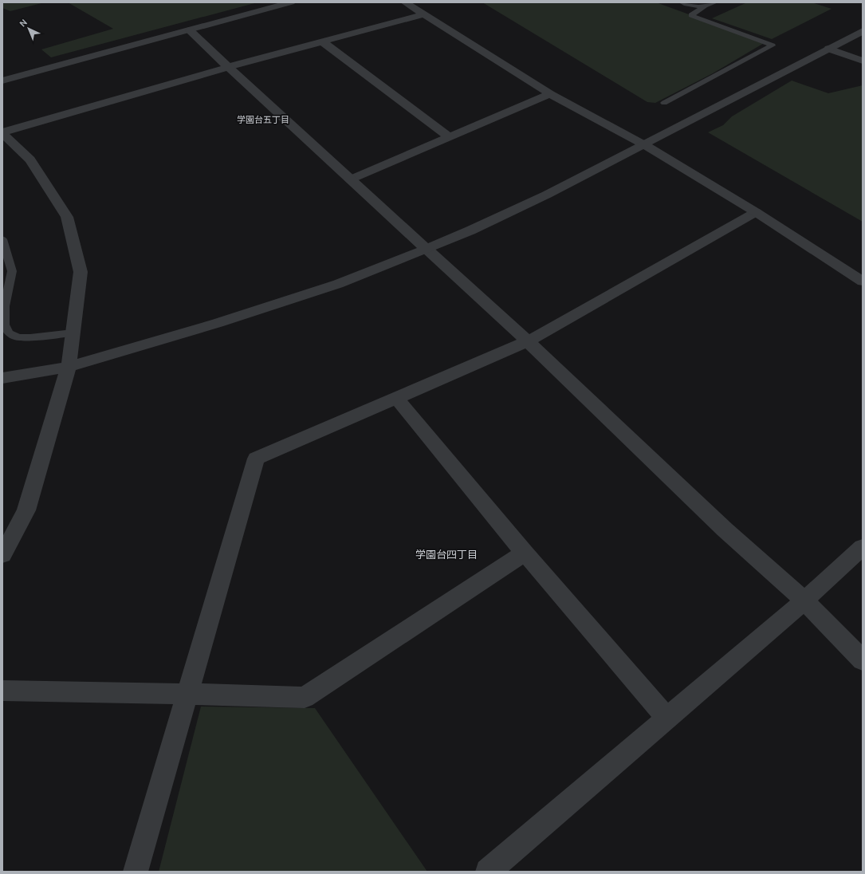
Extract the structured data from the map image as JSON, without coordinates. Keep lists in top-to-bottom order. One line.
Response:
{"districts":["学園台五丁目","学園台四丁目"],"north":"top left"}
